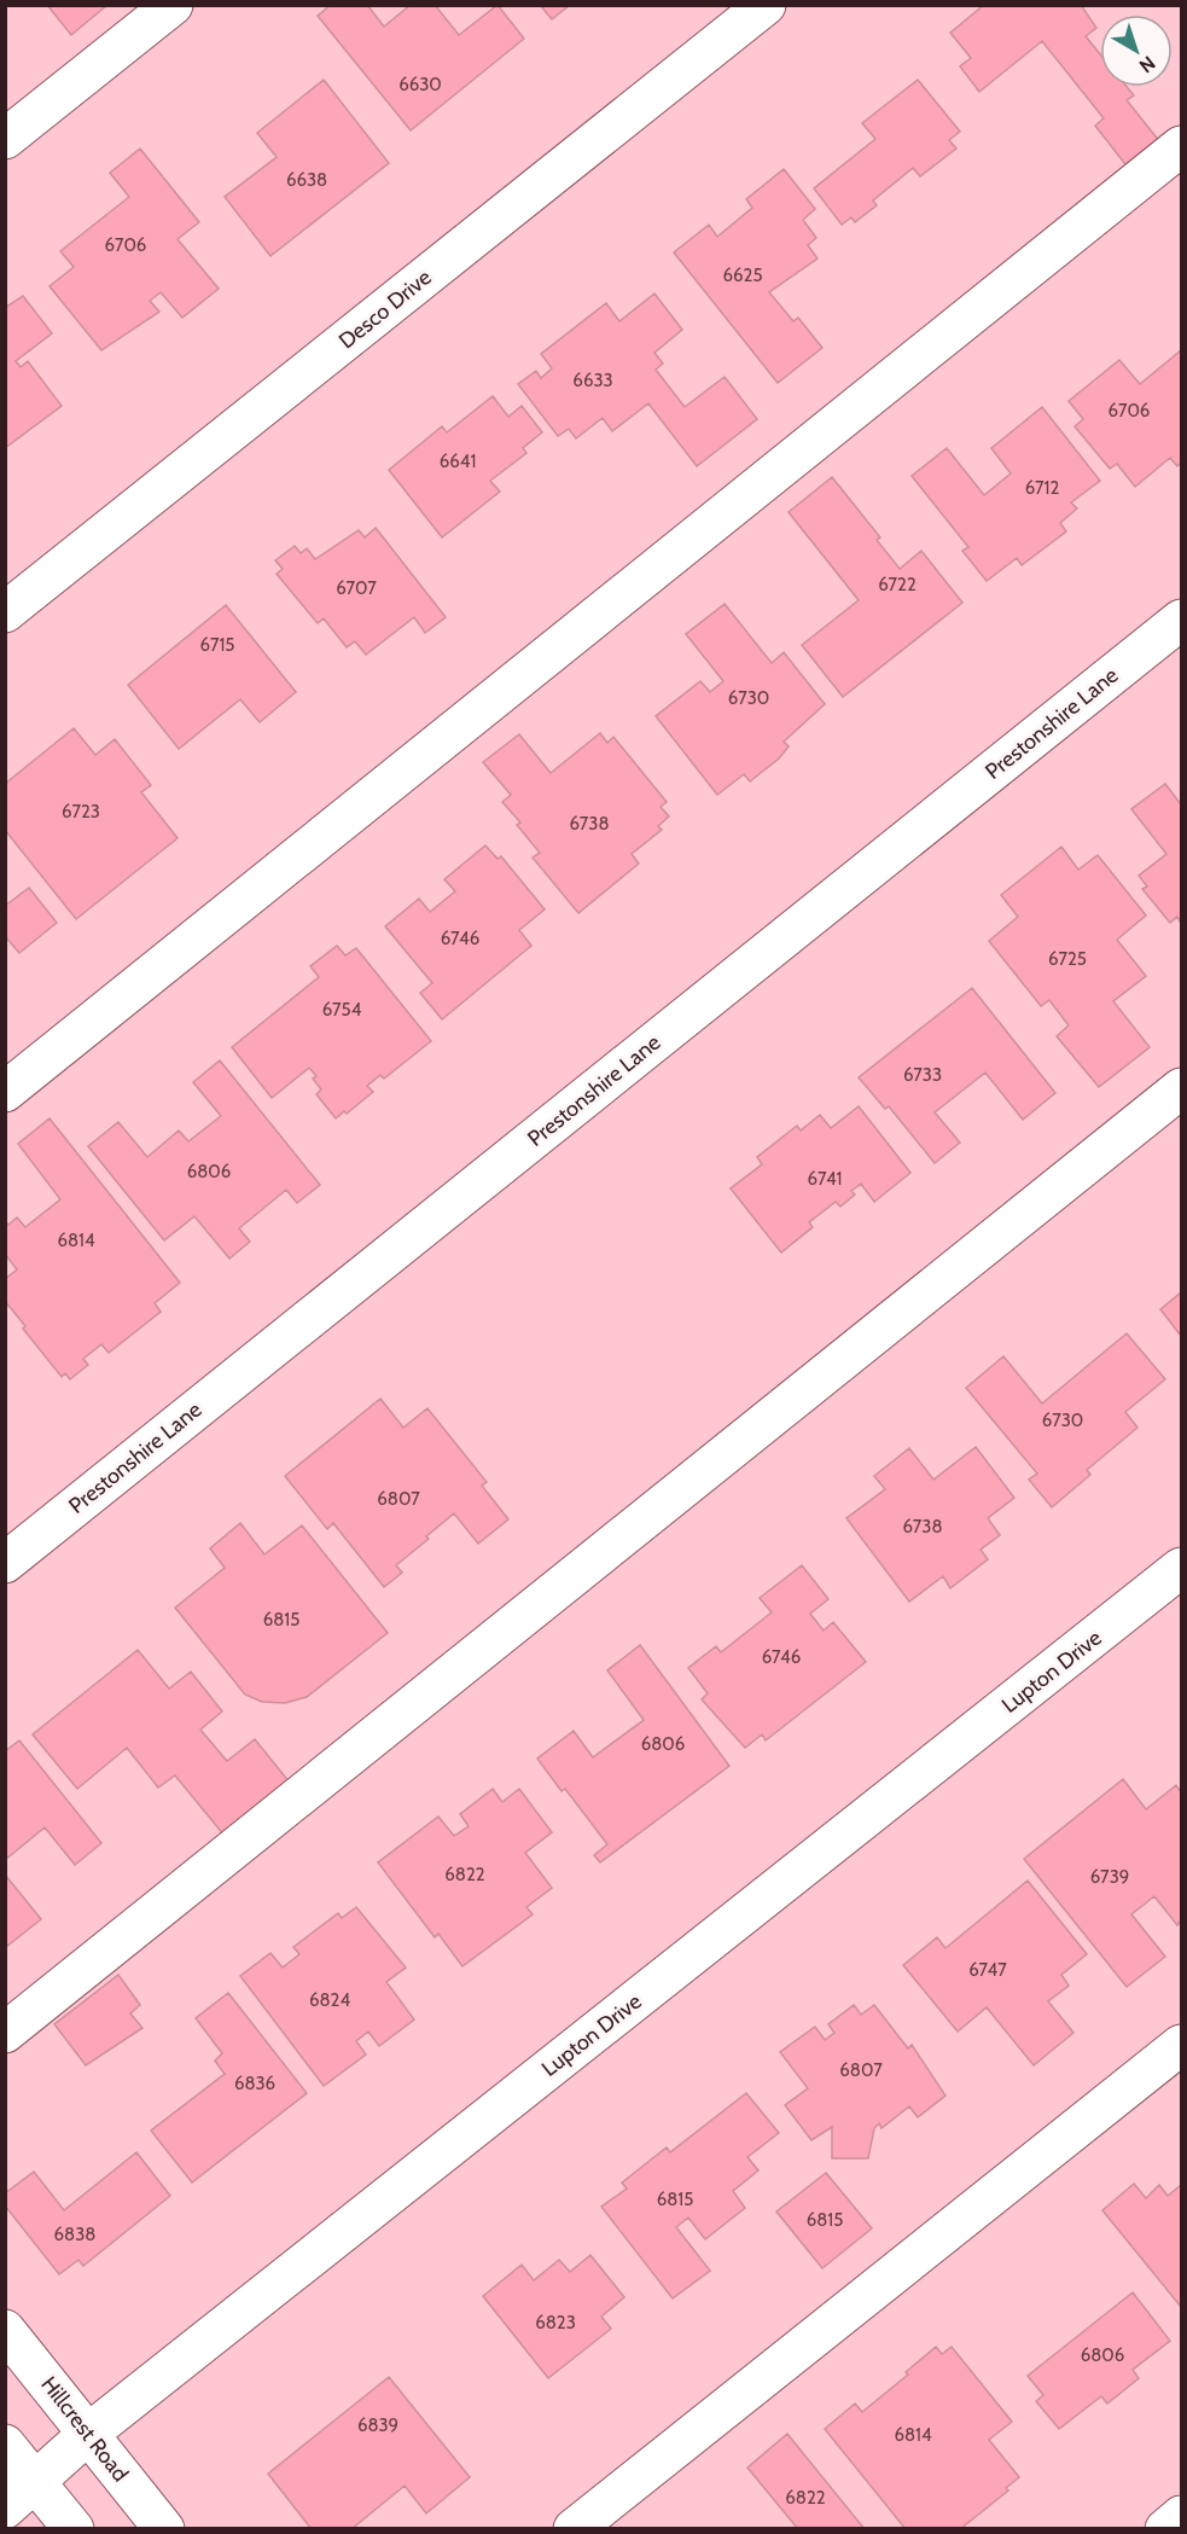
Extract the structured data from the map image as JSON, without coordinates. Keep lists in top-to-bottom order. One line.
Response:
{"streets":{"street":["Desco Drive","Prestonshire Lane","Lupton Drive","Hillcrest Road"]},"crossings":[["Lupton Drive","Hillcrest Road"]],"house_numbers":["6630","6638","6706","6625","6633","6706","6641","6712","6722","6707","6715","6730","6723","6738","6746","6725","6754","6733","6806","6741","6814","6730","6807","6738","6815","6746","6806","6822","6739","6747","6824","6807","6836","6815","6815","6838","6823","6806","6839","6814","6822"],"north":"bottom right"}
